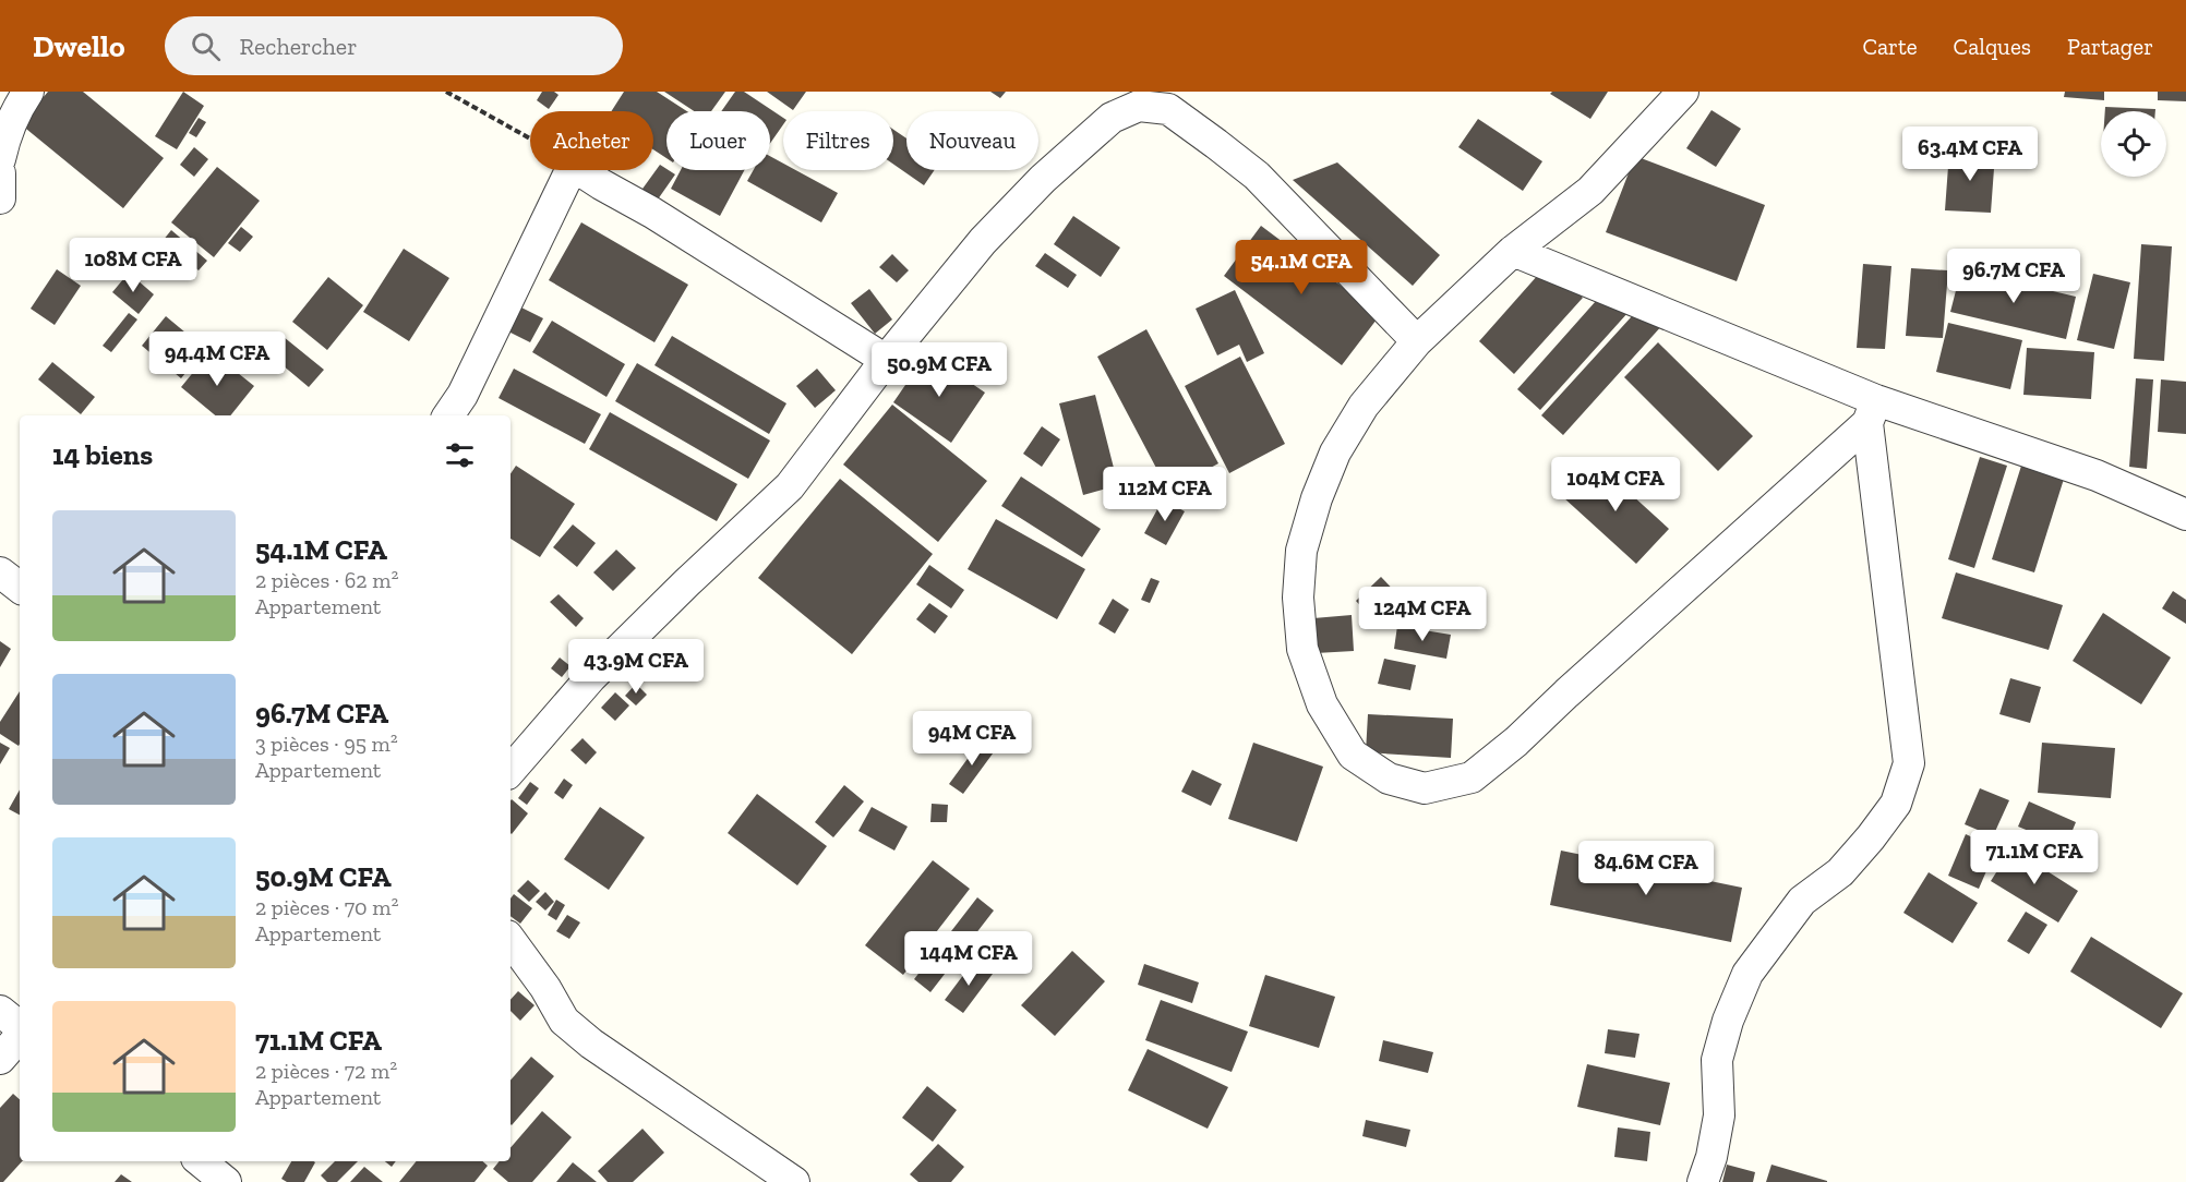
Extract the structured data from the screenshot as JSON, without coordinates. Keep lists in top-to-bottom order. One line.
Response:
{"page":{"header":"Dwello","search":"Rechercher","nav":["Carte","Calques","Partager"],"chip":["Acheter","Louer","Filtres","Nouveau"],"price":["63.4M CFA","108M CFA","54.1M CFA","96.7M CFA","94.4M CFA","50.9M CFA","104M CFA","112M CFA","124M CFA","43.9M CFA","94M CFA","71.1M CFA","84.6M CFA","144M CFA"],"heading":"14 biens","list":[{"name":"54.1M CFA","note":"2 pièces · 62 m² · Appartement"},{"name":"96.7M CFA","note":"3 pièces · 95 m² · Appartement"},{"name":"50.9M CFA","note":"2 pièces · 70 m² · Appartement"},{"name":"71.1M CFA","note":"2 pièces · 72 m² · Appartement"}]}}
